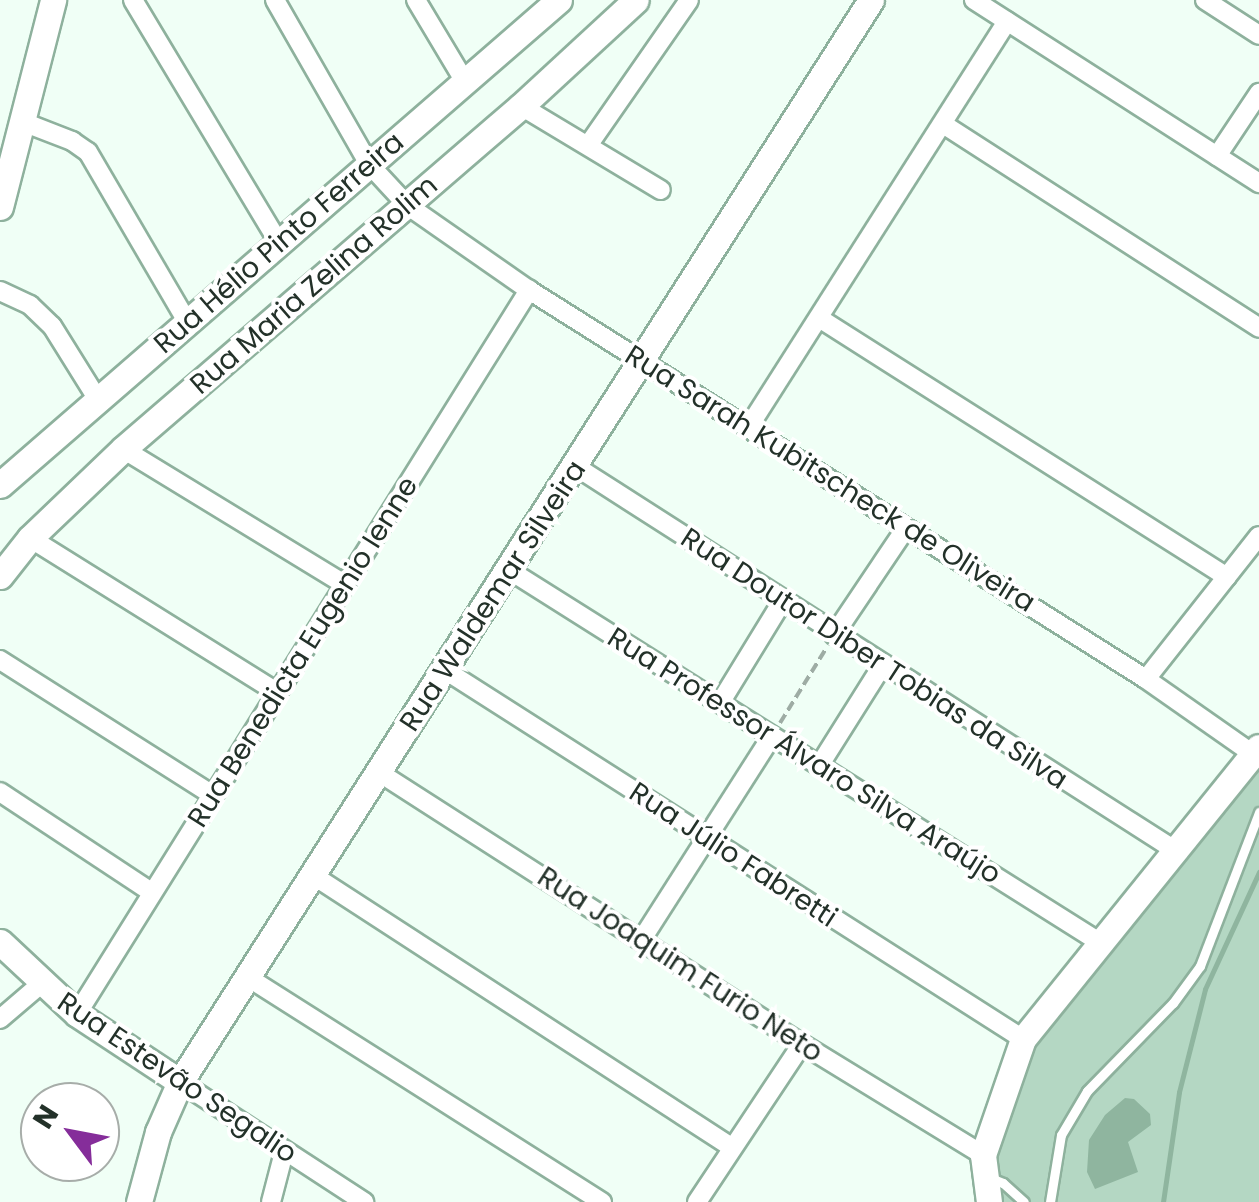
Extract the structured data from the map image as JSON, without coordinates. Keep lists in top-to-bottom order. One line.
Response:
{"streets":{"street":["Rua Hélio Pinto Ferreira","Rua Maria Zelina Rolim","Rua Sarah Kubitscheck de Oliveira","Rua Waldemar Silveira","Rua Benedicta Eugenio Ienne","Rua Doutor Diber Tobias da Silva","Rua Professor Álvaro Silva Araújo","Rua Júlio Fabretti","Rua Joaquim Furio Neto","Rua Estevão Segalio"]},"crossings":[["Rua Hélio Pinto Ferreira","Rua Sarah Kubitscheck de Oliveira"],["Rua Maria Zelina Rolim","Rua Sarah Kubitscheck de Oliveira"],["Rua Sarah Kubitscheck de Oliveira","Rua Waldemar Silveira"],["Rua Sarah Kubitscheck de Oliveira","Rua Benedicta Eugenio Ienne"],["Rua Waldemar Silveira","Rua Doutor Diber Tobias da Silva"],["Rua Waldemar Silveira","Rua Professor Álvaro Silva Araújo"],["Rua Waldemar Silveira","Rua Júlio Fabretti"],["Rua Waldemar Silveira","Rua Joaquim Furio Neto"],["Rua Waldemar Silveira","Rua Estevão Segalio"],["Rua Benedicta Eugenio Ienne","Rua Estevão Segalio"]],"north":"top left"}
